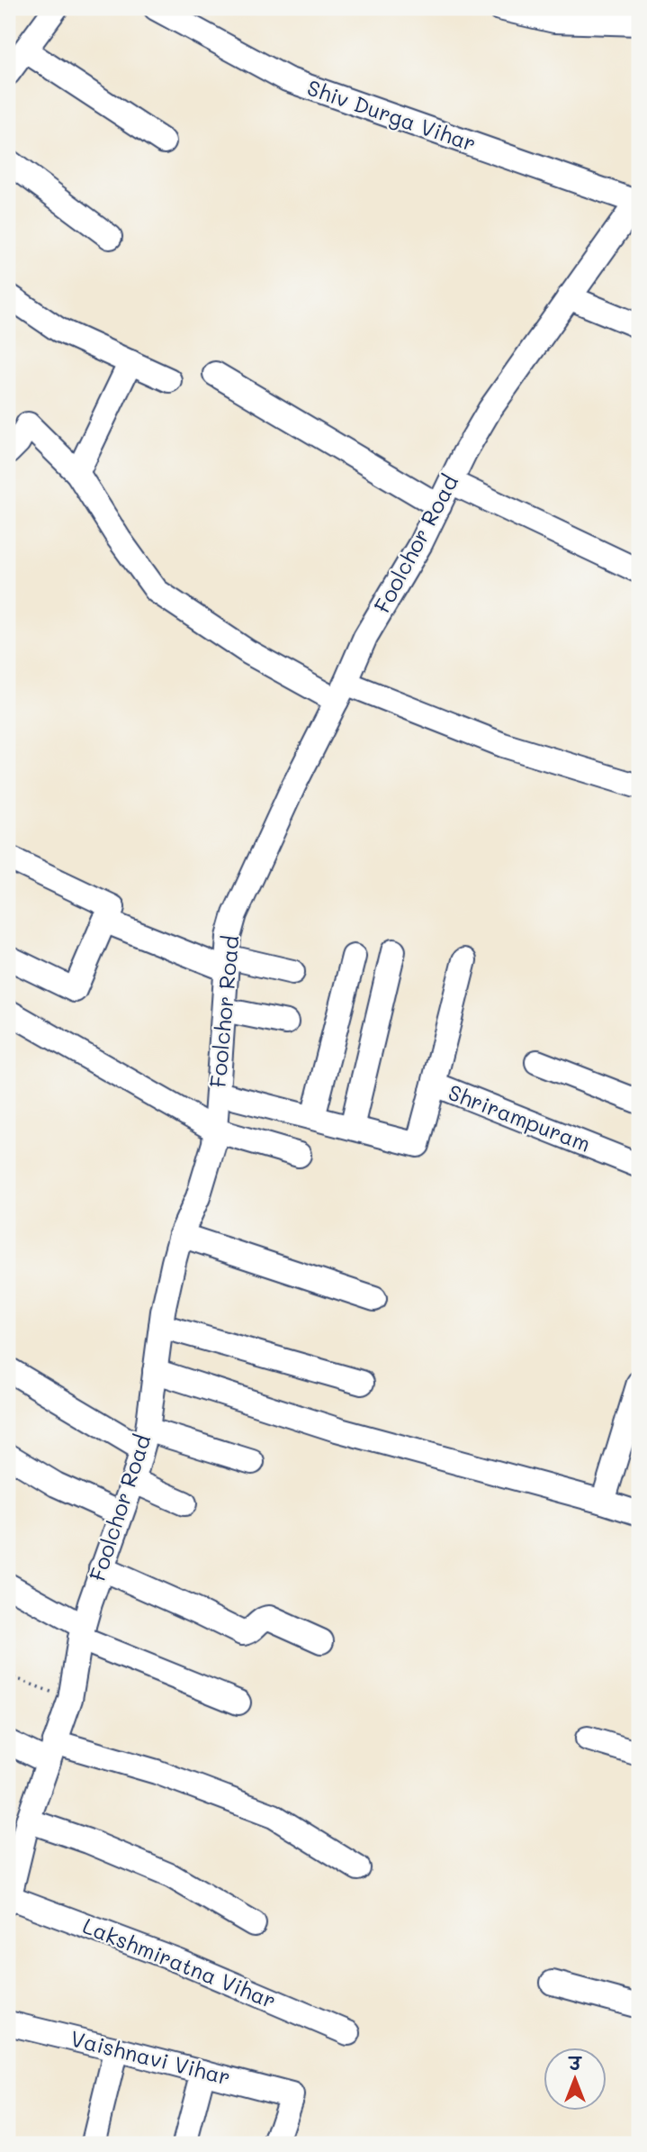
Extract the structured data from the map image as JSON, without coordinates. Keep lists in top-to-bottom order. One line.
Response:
{"streets":{"street":["Shiv Durga Vihar","Foolchor Road","Shrirampuram","Lakshmiratna Vihar","Vaishnavi Vihar"]},"crossings":[["Shiv Durga Vihar","Foolchor Road"],["Foolchor Road","Shrirampuram"],["Foolchor Road","Lakshmiratna Vihar"]],"north":"top"}
